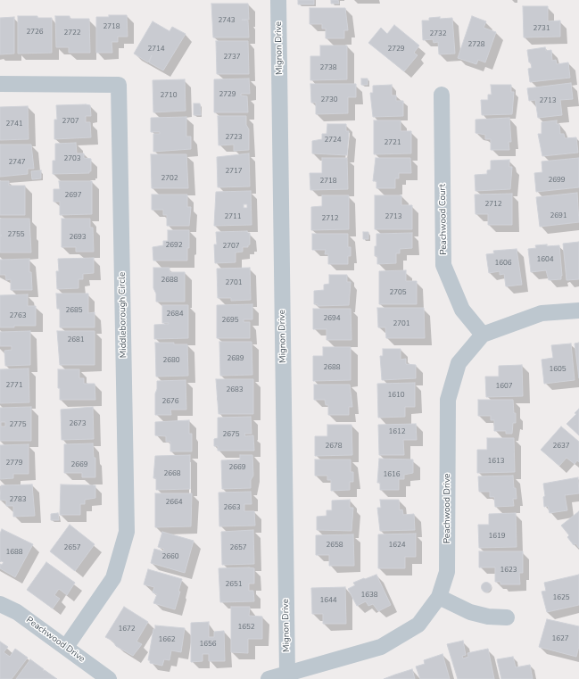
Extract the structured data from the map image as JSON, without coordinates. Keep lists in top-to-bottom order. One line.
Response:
{"streets":{"street":["Mignon Drive","Peachwood Court","Middleborough Circle","Peachwood Drive"]},"crossings":[["Mignon Drive","Peachwood Drive"],["Peachwood Court","Peachwood Drive"],["Middleborough Circle","Peachwood Drive"]],"house_numbers":["2743","2718","2731","2726","2722","2732","2728","2714","2729","2737","2738","2729","2710","2730","2713","2707","2741","2723","2724","2721","2703","2747","2717","2702","2699","2718","2697","2712","2691","2711","2713","2712","2755","2693","2692","2707","1604","1606","2688","2701","2705","2685","2684","2763","2694","2695","2701","2681","2689","2680","2688","1605","2771","1607","2683","1610","2676","2673","2775","1612","2675","2678","2637","1613","2779","2669","2669","2668","1616","2783","2664","2663","1619","2658","1624","2657","2657","1688","2660","1623","2651","1638","1625","1644","1652","1672","1627","1662","1656"]}
